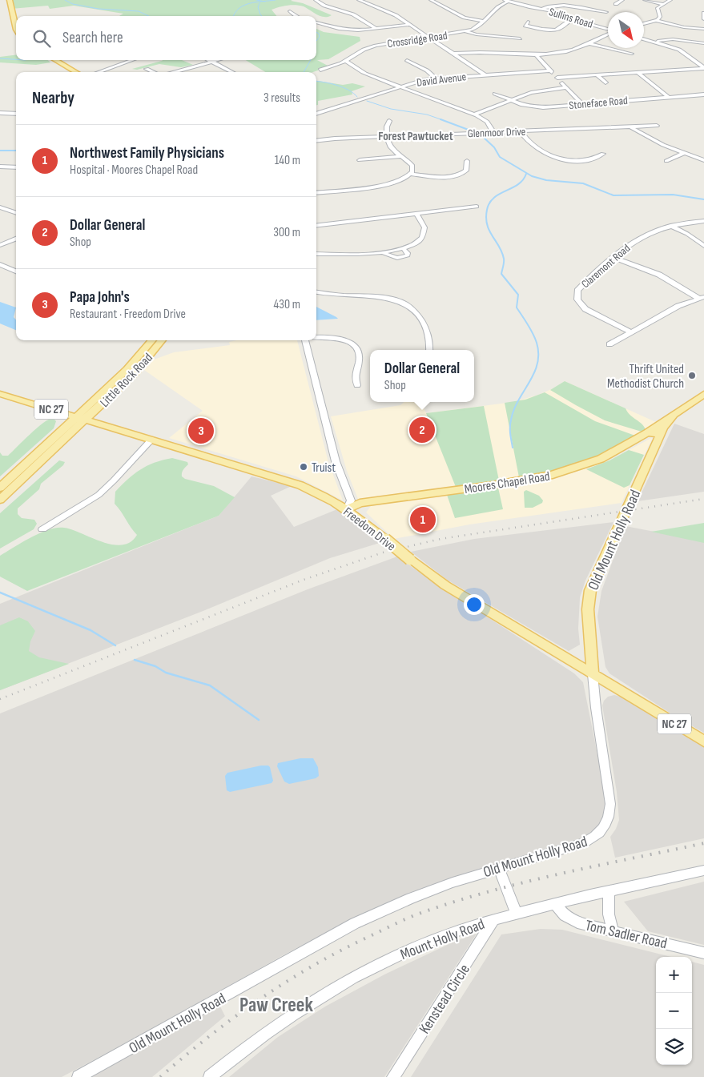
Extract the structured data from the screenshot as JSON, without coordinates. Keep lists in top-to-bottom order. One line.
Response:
{"streets":{"main road":["Little Rock Road","NC 27","Moores Chapel Road","Freedom Drive","Old Mount Holly Road"],"street":["Sullins Road","Crossridge Road","David Avenue","Stoneface Road","Glenmoor Drive","Claremont Road","Tom Sadler Road","Mount Holly Road","Kenstead Circle"]},"crossings":[["Sullins Road","Crossridge Road"],["Little Rock Road","Freedom Drive"],["Moores Chapel Road","Freedom Drive"],["Moores Chapel Road","Old Mount Holly Road"],["Freedom Drive","Old Mount Holly Road"],["Tom Sadler Road","Mount Holly Road"],["Mount Holly Road","Kenstead Circle"]],"districts":["Forest Pawtucket","Paw Creek"],"places":["Thrift United Methodist Church","Truist"],"north":"bottom right","page":{"search":"Search here","heading":["Nearby","3 results"],"list":[{"mark":"1","name":"Northwest Family Physicians","note":"Hospital · Moores Chapel Road","value":"140 m"},{"mark":"2","name":"Dollar General","note":"Shop","value":"300 m"},{"mark":"3","name":"Papa John's","note":"Restaurant · Freedom Drive","value":"430 m"}],"popup":["Dollar General","Shop"],"pins":["2","3","1"],"map_buttons":["+","−"]}}
